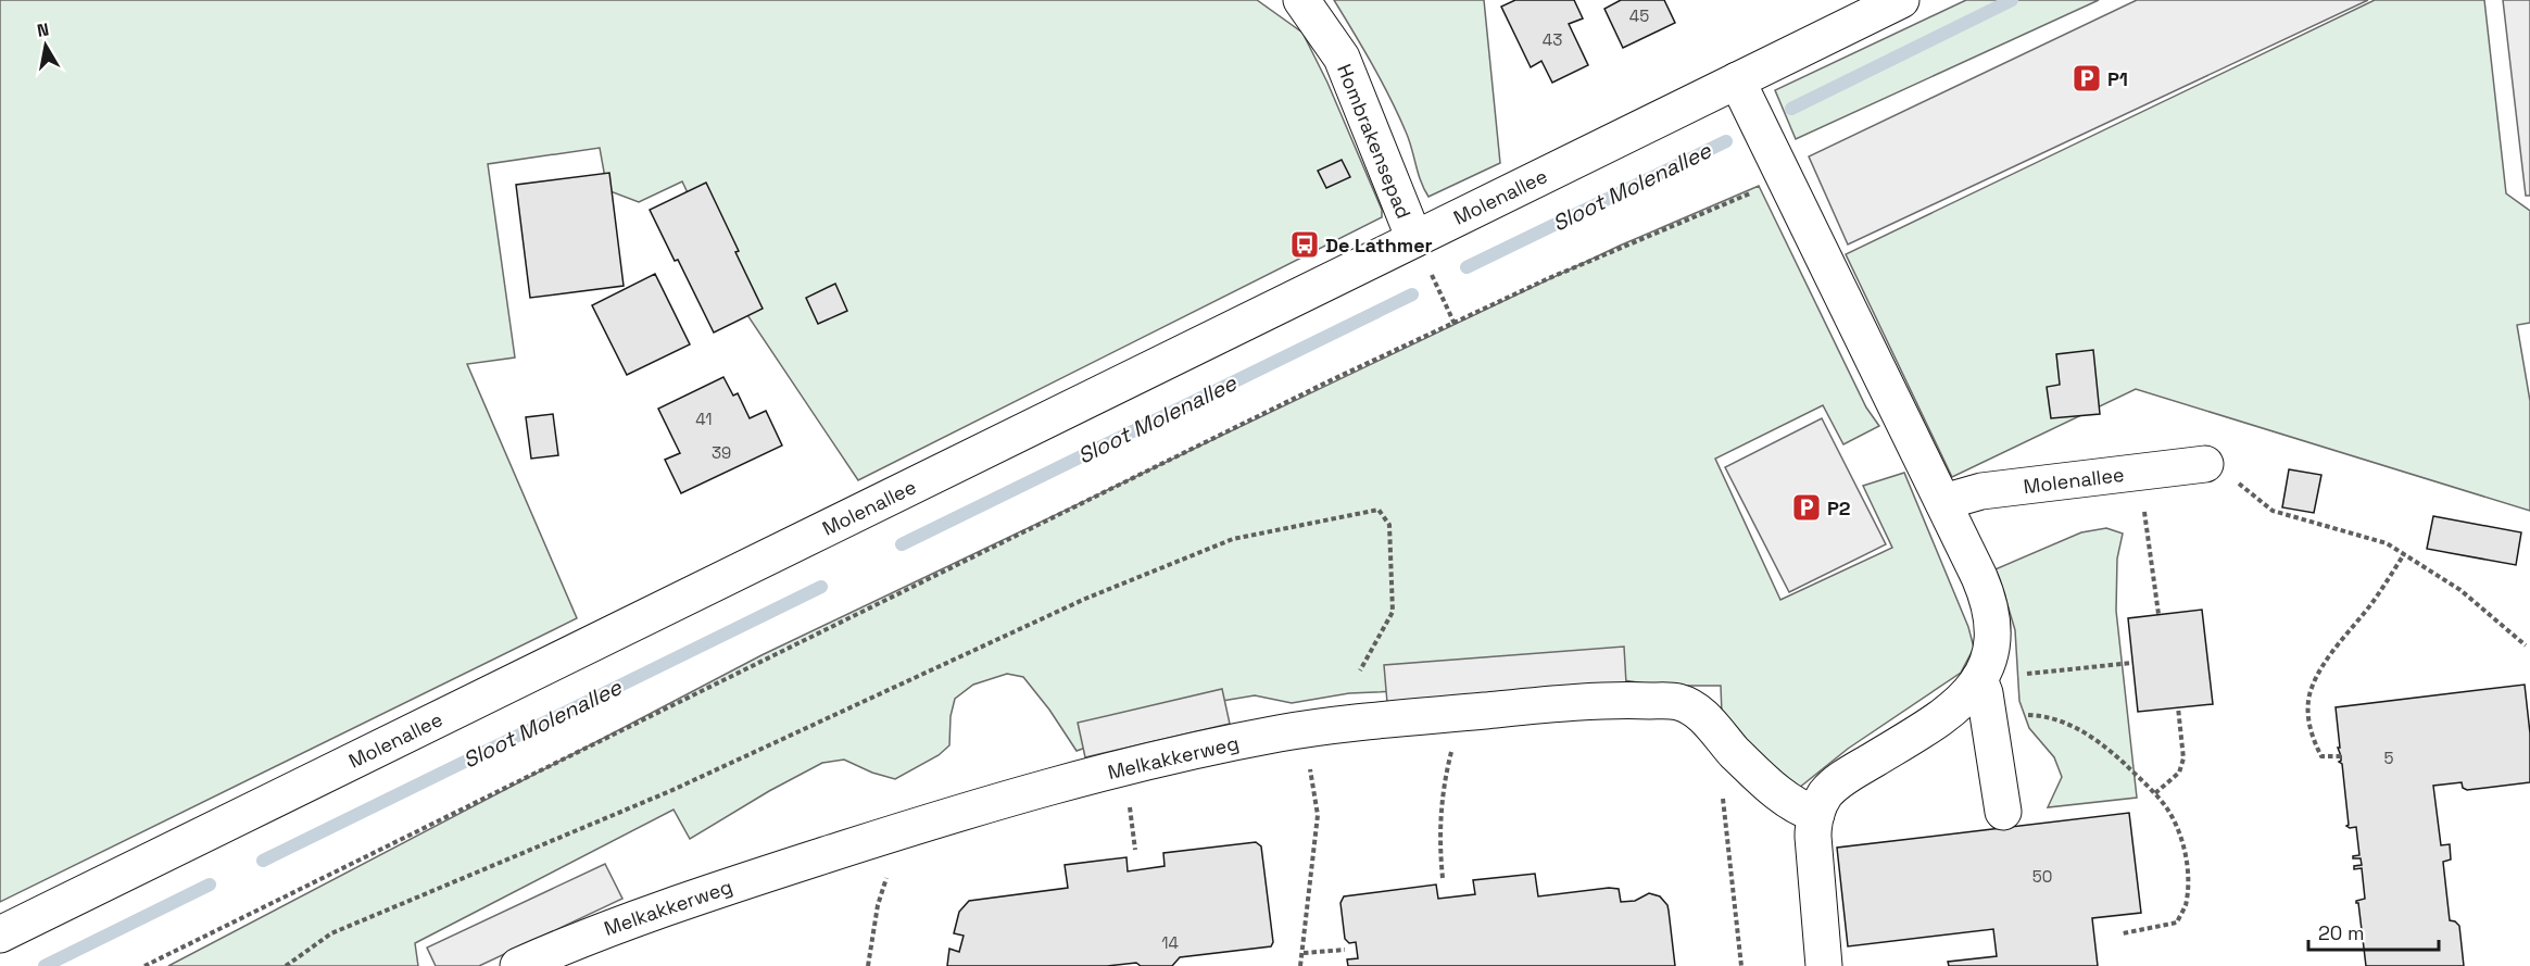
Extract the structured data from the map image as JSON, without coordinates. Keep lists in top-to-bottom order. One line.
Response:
{"streets":{"street":["Hombrakensepad","Molenallee","Melkakkerweg"]},"crossings":[["Hombrakensepad","Molenallee"]],"water":["Sloot Molenallee"],"places":{"parking":["P1","P2"],"bus stop":["De Lathmer"]},"house_numbers":["45","43","41","39","5","50","14"],"scale_bar":"20 m","north":"top"}
